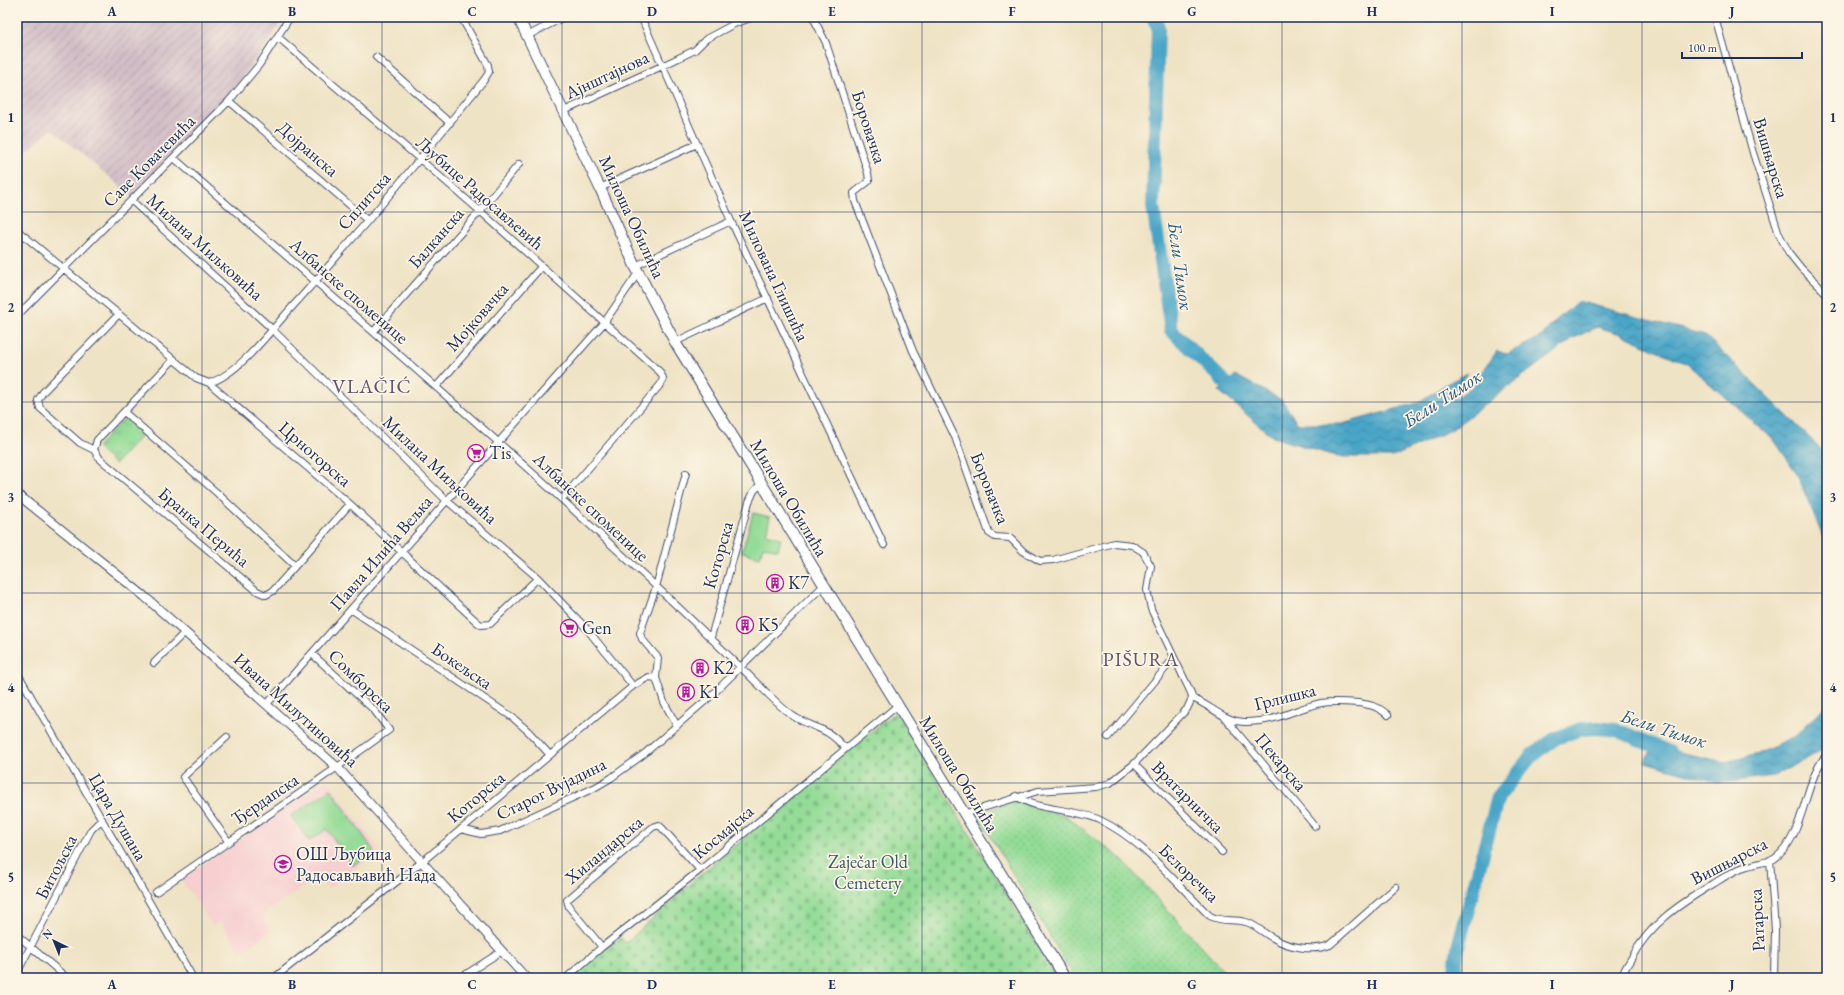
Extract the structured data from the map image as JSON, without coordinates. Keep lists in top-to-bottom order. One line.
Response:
{"streets":{"main road":["Милоша Обилића"],"street":["Ајнштајнова","Боровачка","Дојранска","Вишњарска","Саве Ковачевића","Љубице Радосављевић","Сплитска","Балканска","Милана Миљковића","Милована Глишића","Албанске споменице","Мојковачка","Црногорска","Бранка Перића","Павла Илића Вељка","Которска","Бокељска","Сомборска","Грлишка","Ивана Милутиновића","Пекарска","Старог Вујадина","Вратарничка","Ђердапска","Цара Душана","Космајска","Хиландарска","Битољска","Белоречка","Ратарска"]},"crossings":[["Ајнштајнова","Милоша Обилића"],["Ајнштајнова","Милована Глишића"],["Боровачка","Грлишка"],["Дојранска","Саве Ковачевића"],["Дојранска","Сплитска"],["Вишњарска","Ратарска"],["Саве Ковачевића","Љубице Радосављевић"],["Саве Ковачевића","Милана Миљковића"],["Саве Ковачевића","Албанске споменице"],["Саве Ковачевића","Црногорска"],["Љубице Радосављевић","Сплитска"],["Љубице Радосављевић","Балканска"],["Љубице Радосављевић","Албанске споменице"],["Љубице Радосављевић","Мојковачка"],["Љубице Радосављевић","Павла Илића Вељка"],["Сплитска","Милана Миљковића"],["Сплитска","Албанске споменице"],["Сплитска","Црногорска"],["Милоша Обилића","Павла Илића Вељка"],["Милоша Обилића","Которска"],["Милоша Обилића","Старог Вујадина"],["Милоша Обилића","Космајска"],["Балканска","Албанске споменице"],["Милана Миљковића","Црногорска"],["Милана Миљковића","Павла Илића Вељка"],["Милана Миљковића","Которска"],["Албанске споменице","Мојковачка"],["Албанске споменице","Павла Илића Вељка"],["Албанске споменице","Которска"],["Албанске споменице","Старог Вујадина"],["Албанске споменице","Космајска"],["Црногорска","Бранка Перића"],["Црногорска","Павла Илића Вељка"],["Павла Илића Вељка","Бокељска"],["Павла Илића Вељка","Сомборска"],["Павла Илића Вељка","Ивана Милутиновића"],["Которска","Бокељска"],["Которска","Ивана Милутиновића"],["Которска","Старог Вујадина"],["Сомборска","Ђердапска"],["Грлишка","Пекарска"],["Ивана Милутиновића","Ђердапска"],["Цара Душана","Битољска"],["Космајска","Хиландарска"]],"districts":["VLAČIĆ","PIŠURA"],"water":["Бели Тимок"],"parks":["Zaječar Old Cemetery"],"places":{"supermarket":["Tis","Gen"],"building":["K7","K5","K2","K1"],"school or university":["ОШ Љубица Радосављавић Нада"]},"scale_bar":"100 m","north":"top left","grid":{"columns":["A","B","C","D","E","F","G","H","I","J"],"rows":["1","2","3","4","5"]}}
